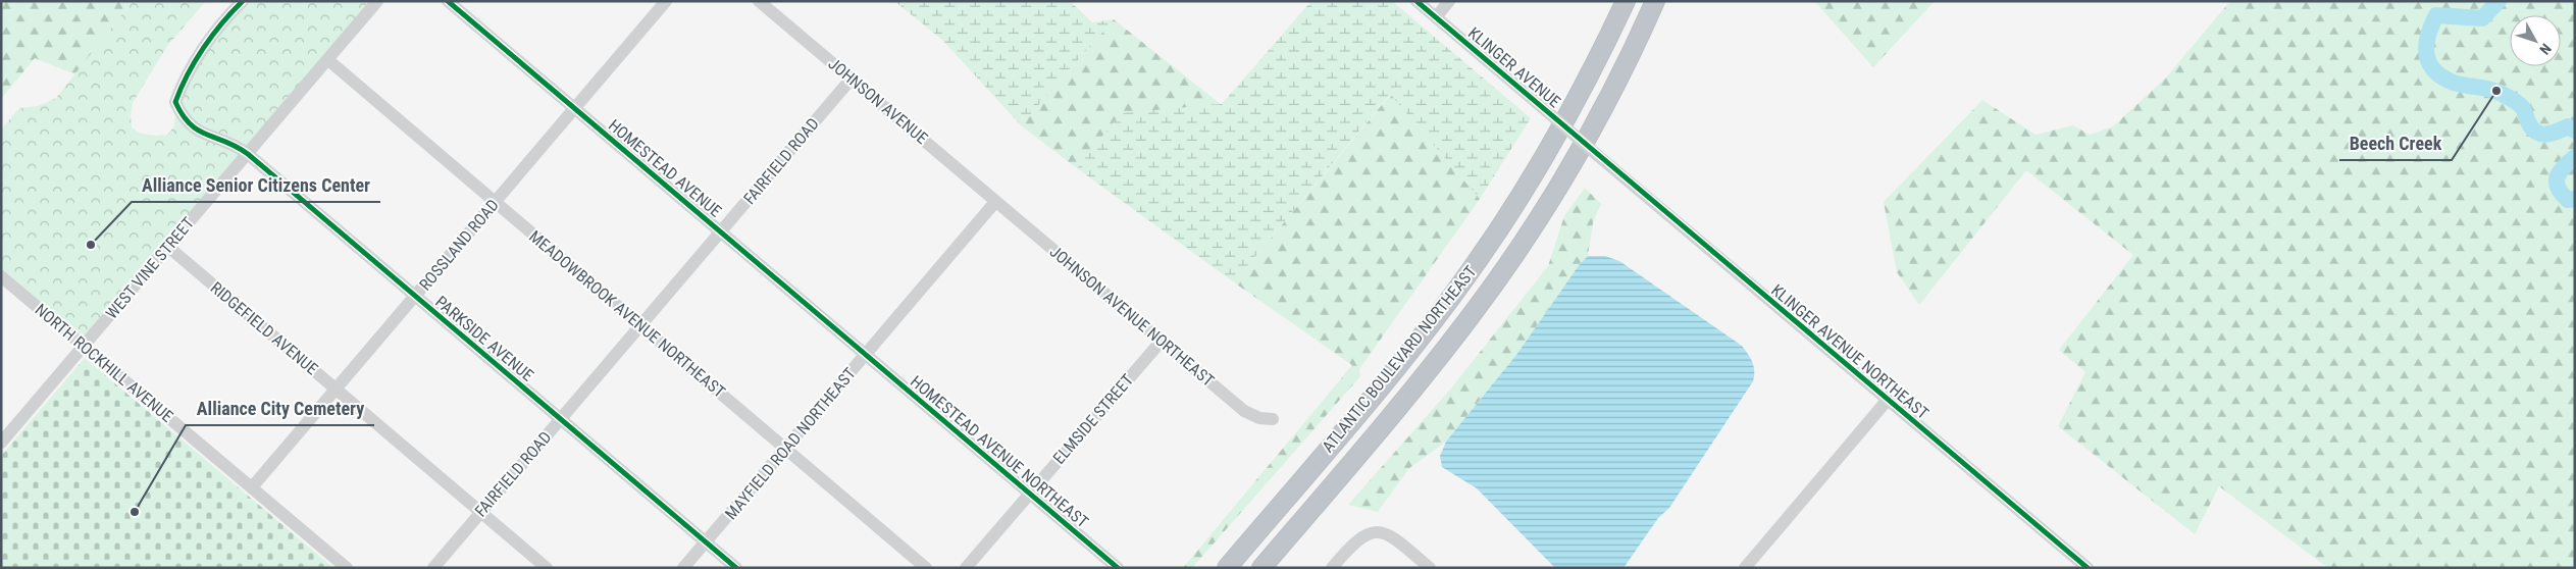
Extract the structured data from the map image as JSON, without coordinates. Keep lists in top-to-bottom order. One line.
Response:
{"streets":{"highway":["ATLANTIC BOULEVARD NORTHEAST"],"street":["KLINGER AVENUE","JOHNSON AVENUE","FAIRFIELD ROAD","HOMESTEAD AVENUE","ROSSLAND ROAD","WEST VINE STREET","MEADOWBROOK AVENUE NORTHEAST","JOHNSON AVENUE NORTHEAST","RIDGEFIELD AVENUE","PARKSIDE AVENUE","KLINGER AVENUE NORTHEAST","NORTH ROCKHILL AVENUE","ELMSIDE STREET","MAYFIELD ROAD NORTHEAST","HOMESTEAD AVENUE NORTHEAST"]},"crossings":[["KLINGER AVENUE","KLINGER AVENUE NORTHEAST"],["JOHNSON AVENUE","FAIRFIELD ROAD"],["JOHNSON AVENUE","JOHNSON AVENUE NORTHEAST"],["JOHNSON AVENUE","MAYFIELD ROAD NORTHEAST"],["FAIRFIELD ROAD","HOMESTEAD AVENUE"],["FAIRFIELD ROAD","MEADOWBROOK AVENUE NORTHEAST"],["FAIRFIELD ROAD","RIDGEFIELD AVENUE"],["FAIRFIELD ROAD","PARKSIDE AVENUE"],["HOMESTEAD AVENUE","ROSSLAND ROAD"],["HOMESTEAD AVENUE","MAYFIELD ROAD NORTHEAST"],["HOMESTEAD AVENUE","HOMESTEAD AVENUE NORTHEAST"],["ROSSLAND ROAD","MEADOWBROOK AVENUE NORTHEAST"],["ROSSLAND ROAD","RIDGEFIELD AVENUE"],["ROSSLAND ROAD","PARKSIDE AVENUE"],["ROSSLAND ROAD","NORTH ROCKHILL AVENUE"],["WEST VINE STREET","MEADOWBROOK AVENUE NORTHEAST"],["WEST VINE STREET","RIDGEFIELD AVENUE"],["WEST VINE STREET","PARKSIDE AVENUE"],["WEST VINE STREET","NORTH ROCKHILL AVENUE"],["MEADOWBROOK AVENUE NORTHEAST","MAYFIELD ROAD NORTHEAST"],["JOHNSON AVENUE NORTHEAST","ELMSIDE STREET"],["JOHNSON AVENUE NORTHEAST","MAYFIELD ROAD NORTHEAST"],["PARKSIDE AVENUE","MAYFIELD ROAD NORTHEAST"],["ELMSIDE STREET","HOMESTEAD AVENUE NORTHEAST"],["MAYFIELD ROAD NORTHEAST","HOMESTEAD AVENUE NORTHEAST"]],"places":["Beech Creek","Alliance Senior Citizens Center","Alliance City Cemetery"],"north":"bottom right"}
